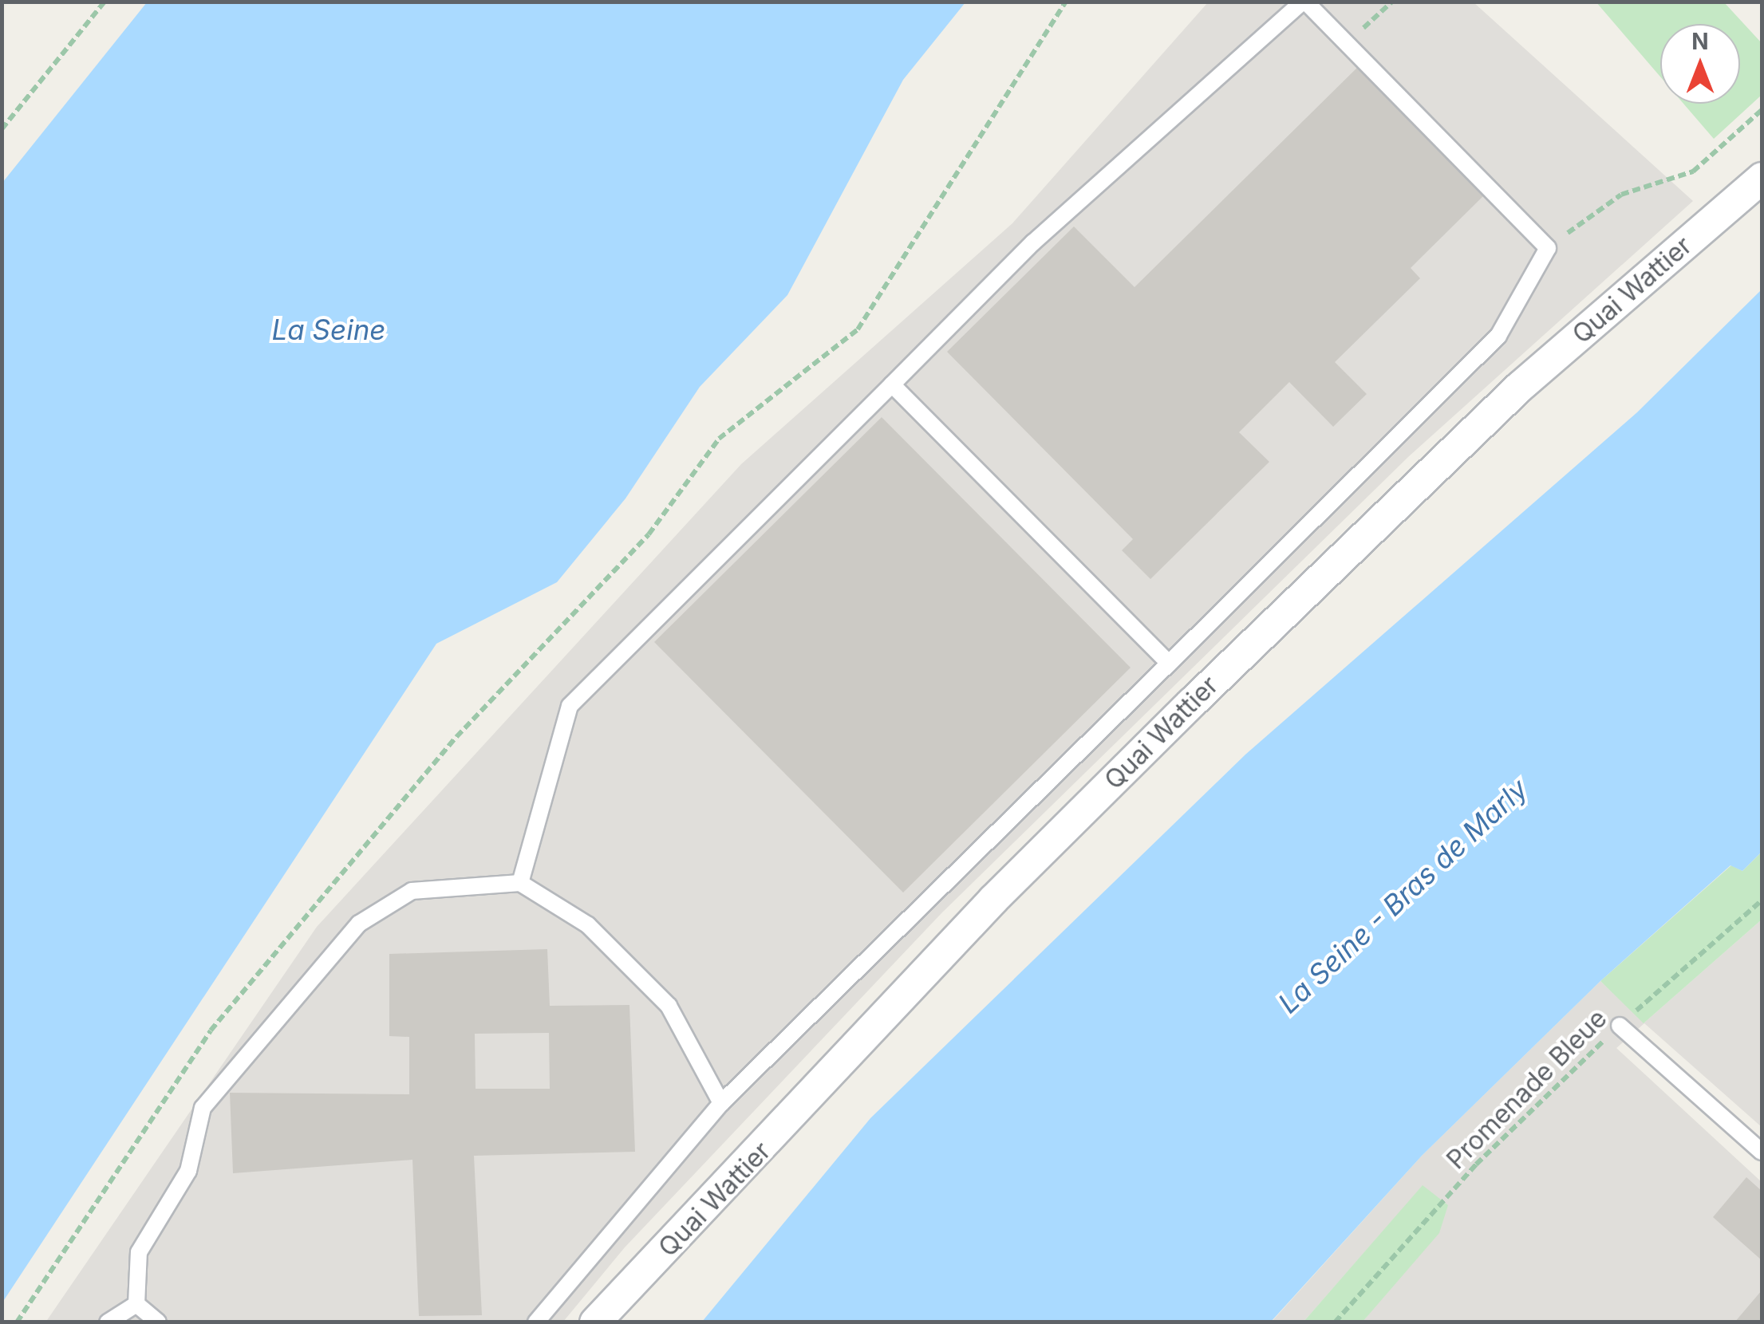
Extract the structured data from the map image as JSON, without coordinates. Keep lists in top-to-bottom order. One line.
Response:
{"streets":{"street":["Quai Wattier"],"path":["Promenade Bleue"]},"water":["La Seine","La Seine - Bras de Marly"],"north":"top"}
